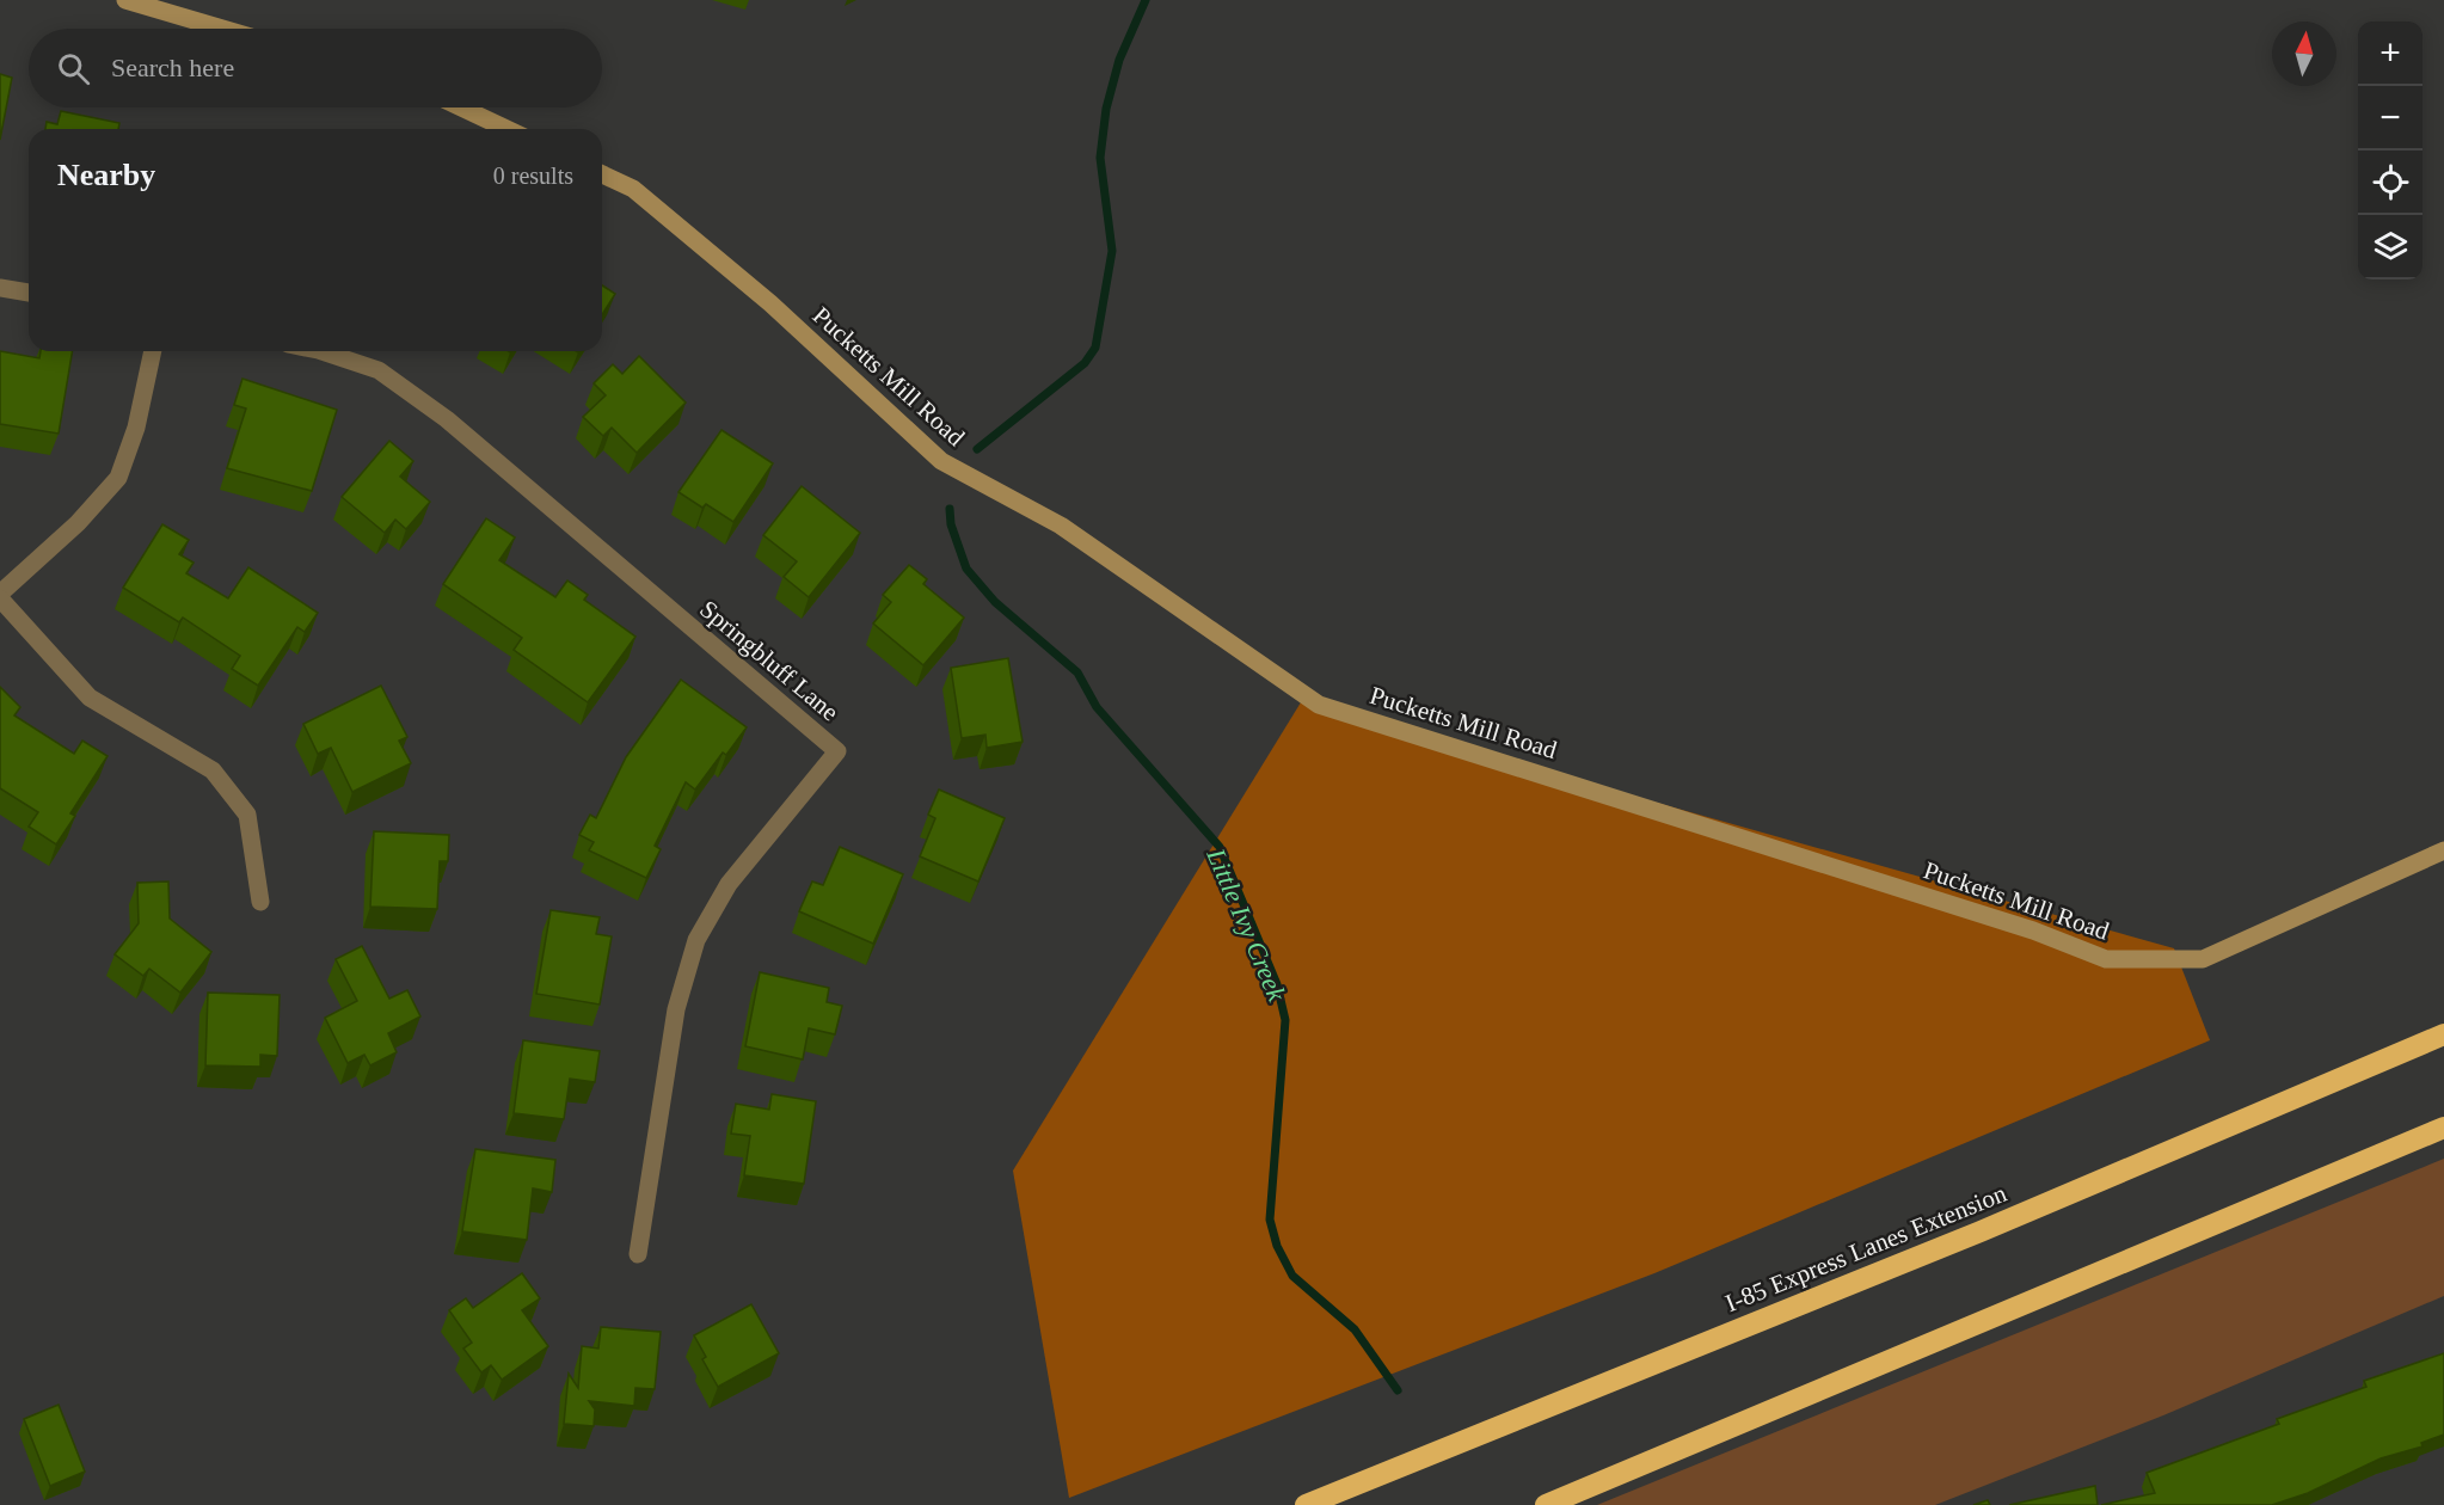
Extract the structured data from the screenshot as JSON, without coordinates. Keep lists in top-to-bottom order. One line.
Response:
{"streets":{"highway":["I-85 Express Lanes Extension"],"street":["Pucketts Mill Road","Springbluff Lane"]},"water":["Little Ivy Creek"],"north":"top","page":{"map_buttons":["+","−"],"search":"Search here","heading":["Nearby","0 results"]}}
